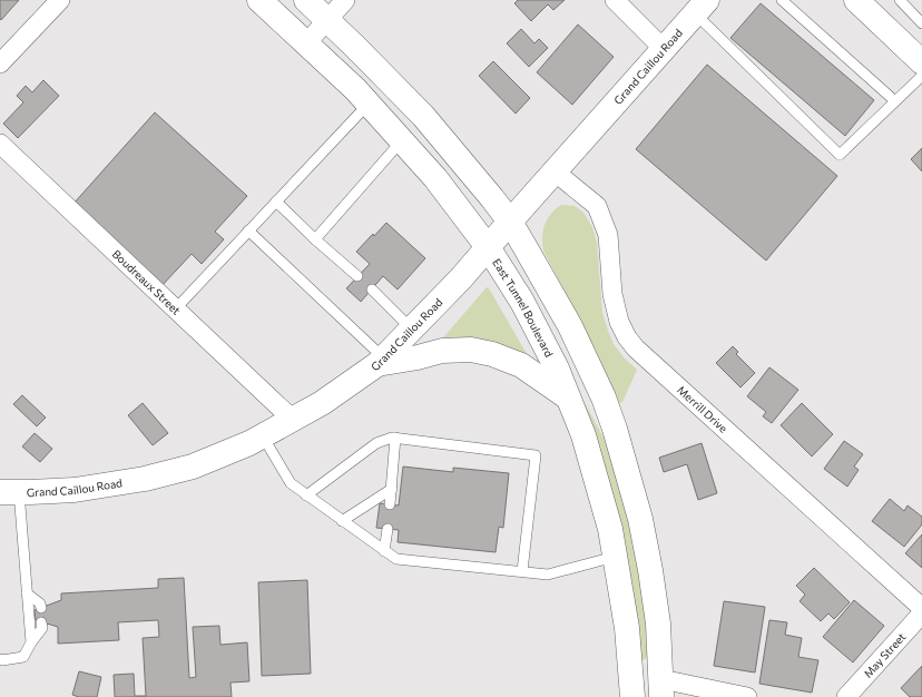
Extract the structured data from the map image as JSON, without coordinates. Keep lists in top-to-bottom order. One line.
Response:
{"streets":{"main road":["Grand Caillou Road","East Tunnel Boulevard"],"street":["Boudreaux Street","Merrill Drive","May Street"]},"crossings":[["Grand Caillou Road","Boudreaux Street"],["Grand Caillou Road","East Tunnel Boulevard"],["Grand Caillou Road","Merrill Drive"]]}
